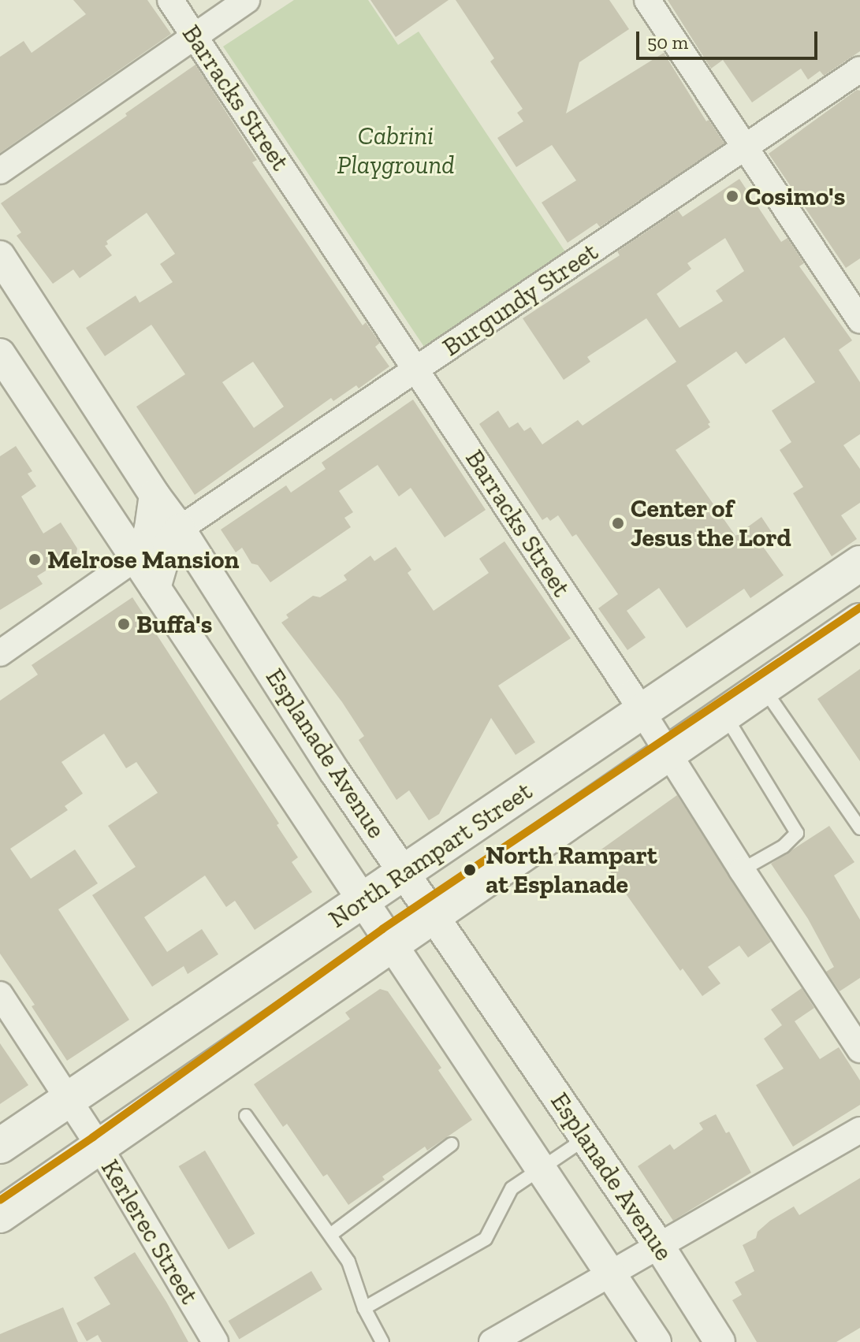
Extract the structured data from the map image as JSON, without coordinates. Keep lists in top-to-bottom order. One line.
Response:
{"streets":{"main road":["North Rampart Street"],"street":["Barracks Street","Burgundy Street","Esplanade Avenue","Kerlerec Street"]},"crossings":[["Barracks Street","Burgundy Street"],["Barracks Street","North Rampart Street"],["Burgundy Street","Esplanade Avenue"],["Esplanade Avenue","North Rampart Street"],["North Rampart Street","Kerlerec Street"]],"parks":["Cabrini Playground"],"places":["Cosimo's","Center of Jesus the Lord","Melrose Mansion","Buffa's","North Rampart at Esplanade"],"scale_bar":"50 m"}
